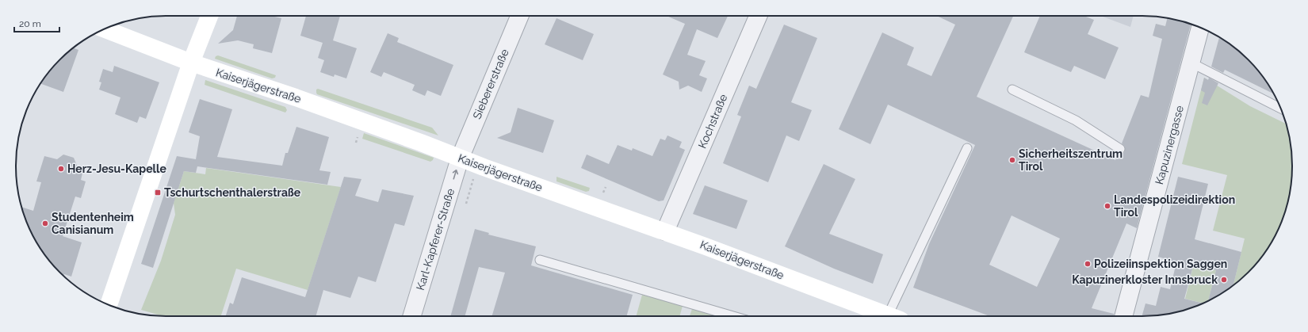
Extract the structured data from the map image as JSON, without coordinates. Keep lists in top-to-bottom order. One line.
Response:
{"streets":{"street":["Siebererstraße","Kaiserjägerstraße","Kochstraße","Kapuzinergasse","Karl-Kapferer-Straße"]},"crossings":[["Siebererstraße","Kaiserjägerstraße"],["Siebererstraße","Karl-Kapferer-Straße"],["Kaiserjägerstraße","Kochstraße"],["Kaiserjägerstraße","Karl-Kapferer-Straße"]],"one_way":["Karl-Kapferer-Straße"],"places":{"other":["Sicherheitszentrum Tirol","Herz-Jesu-Kapelle","Landespolizeidirektion Tirol","Studentenheim Canisianum","Polizeiinspektion Saggen","Kapuzinerkloster Innsbruck"],"transit":["Tschurtschenthalerstraße"]},"scale_bar":"20 m"}
